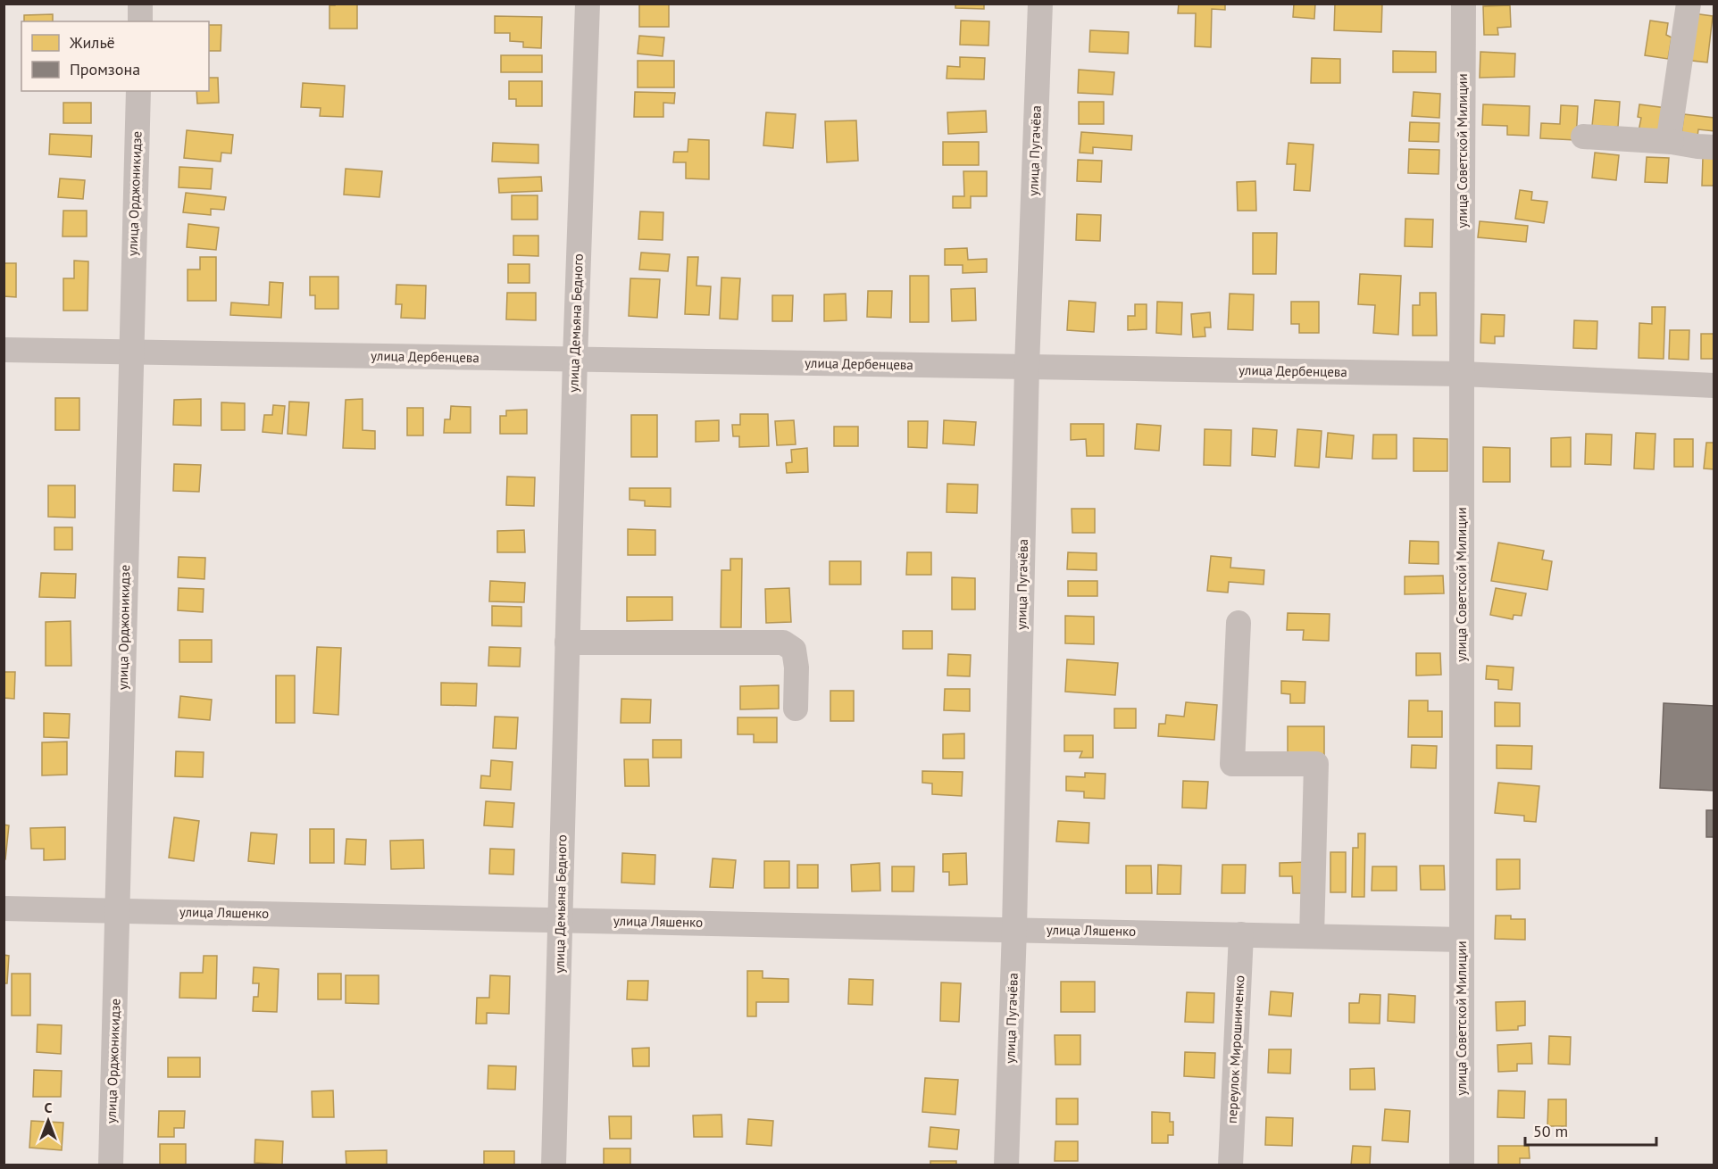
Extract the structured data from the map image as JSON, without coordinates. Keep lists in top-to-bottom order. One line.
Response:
{"streets":{"street":["улица Пугачёва","улица Советской Милиции","улица Орджоникидзе","улица Демьяна Бедного","улица Дербенцева","улица Ляшенко","переулок Мирошниченко"]},"crossings":[["улица Пугачёва","улица Дербенцева"],["улица Пугачёва","улица Ляшенко"],["улица Советской Милиции","улица Дербенцева"],["улица Советской Милиции","улица Ляшенко"],["улица Орджоникидзе","улица Дербенцева"],["улица Орджоникидзе","улица Ляшенко"],["улица Демьяна Бедного","улица Дербенцева"],["улица Демьяна Бедного","улица Ляшенко"],["улица Ляшенко","переулок Мирошниченко"]],"legend":["Жильё","Промзона"],"scale_bar":"50 m","north":"top"}
